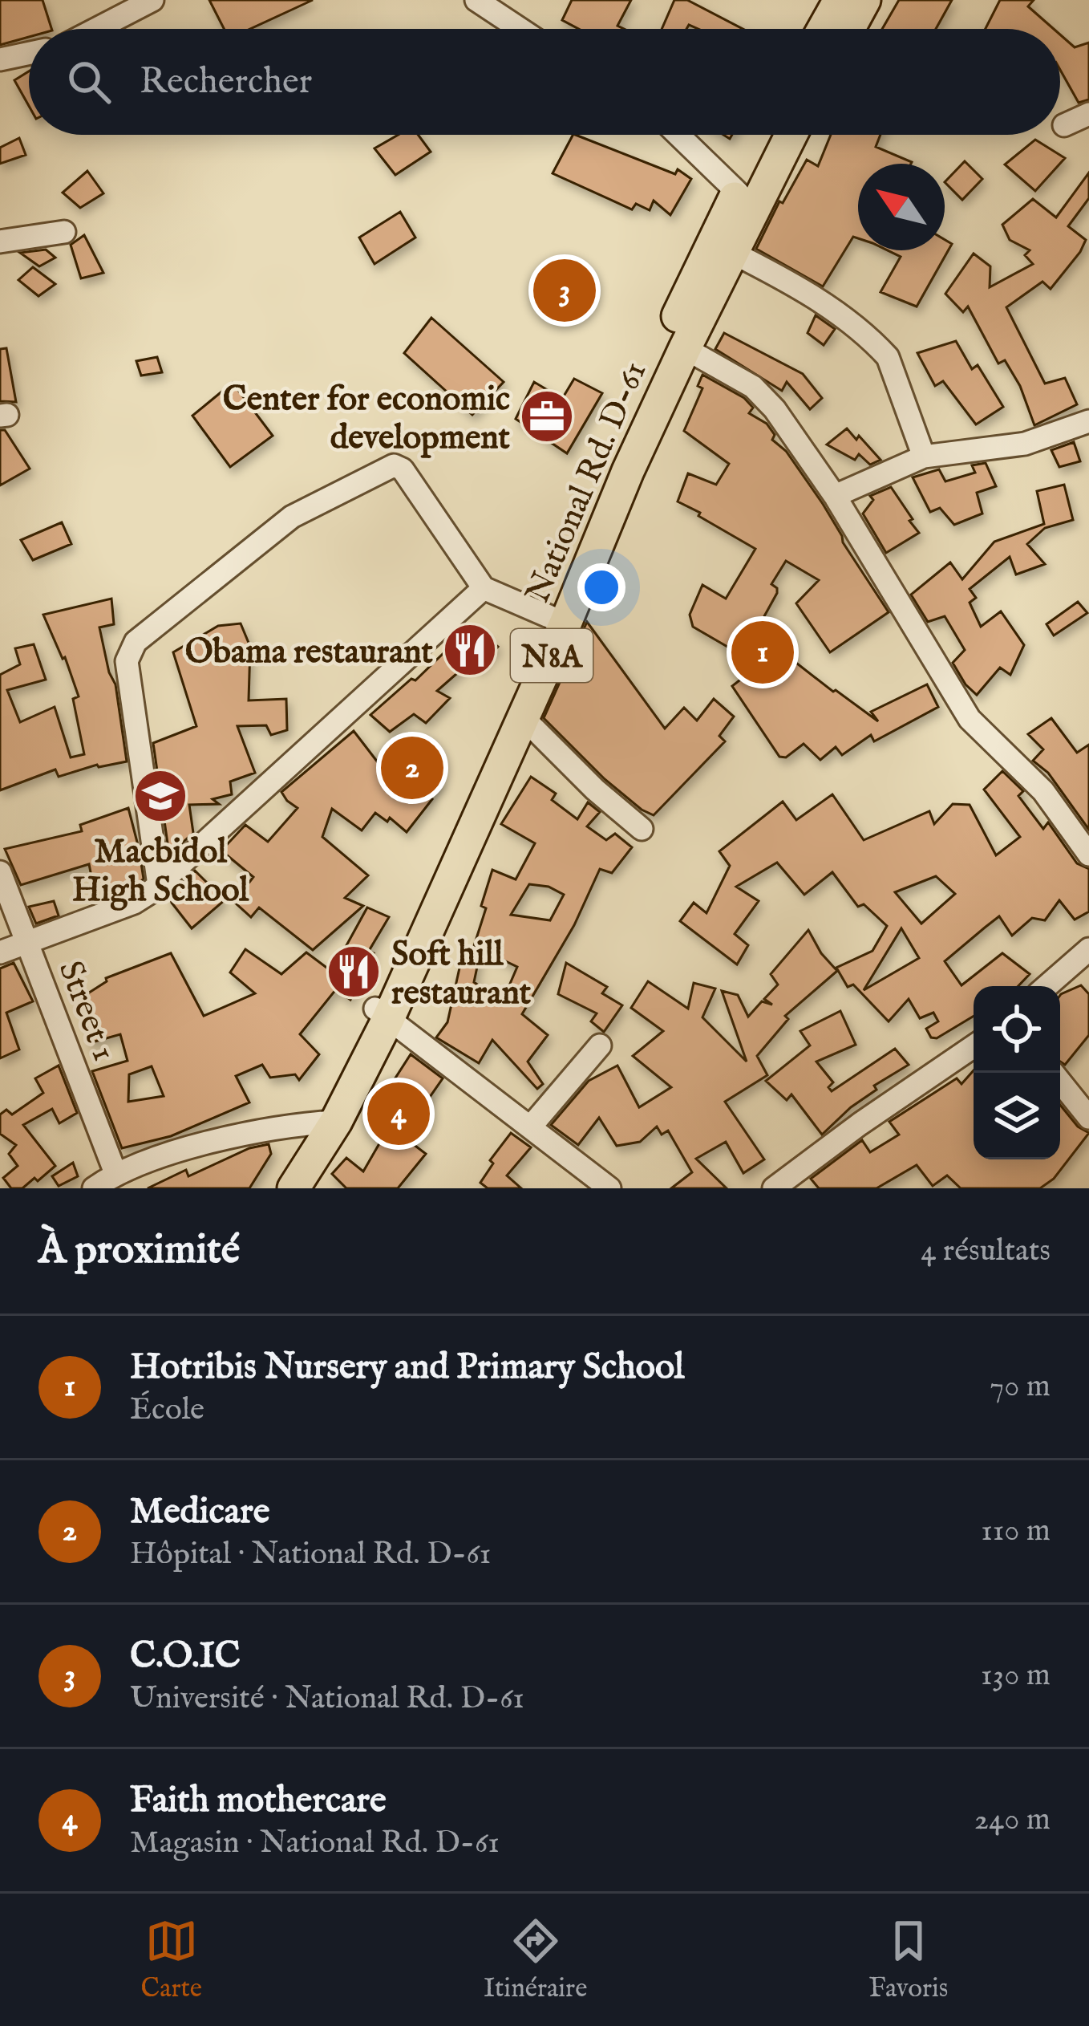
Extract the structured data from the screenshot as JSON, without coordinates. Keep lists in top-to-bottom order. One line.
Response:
{"streets":{"highway":["National Rd. D-61","N8A"],"street":["Street 1"]},"places":{"office":["Center for economic development"],"restaurant":["Obama restaurant","Soft hill restaurant"],"school or university":["Macbidol High School"]},"north":"top left","page":{"search":"Rechercher","pins":["3","1","2","4"],"heading":["À proximité","4 résultats"],"list":[{"mark":"1","name":"Hotribis Nursery and Primary School","note":"École","value":"70 m"},{"mark":"2","name":"Medicare","note":"Hôpital · National Rd. D-61","value":"110 m"},{"mark":"3","name":"C.O.IC","note":"Université · National Rd. D-61","value":"130 m"},{"mark":"4","name":"Faith mothercare","note":"Magasin · National Rd. D-61","value":"240 m"}],"nav":["Carte","Itinéraire","Favoris"]}}
